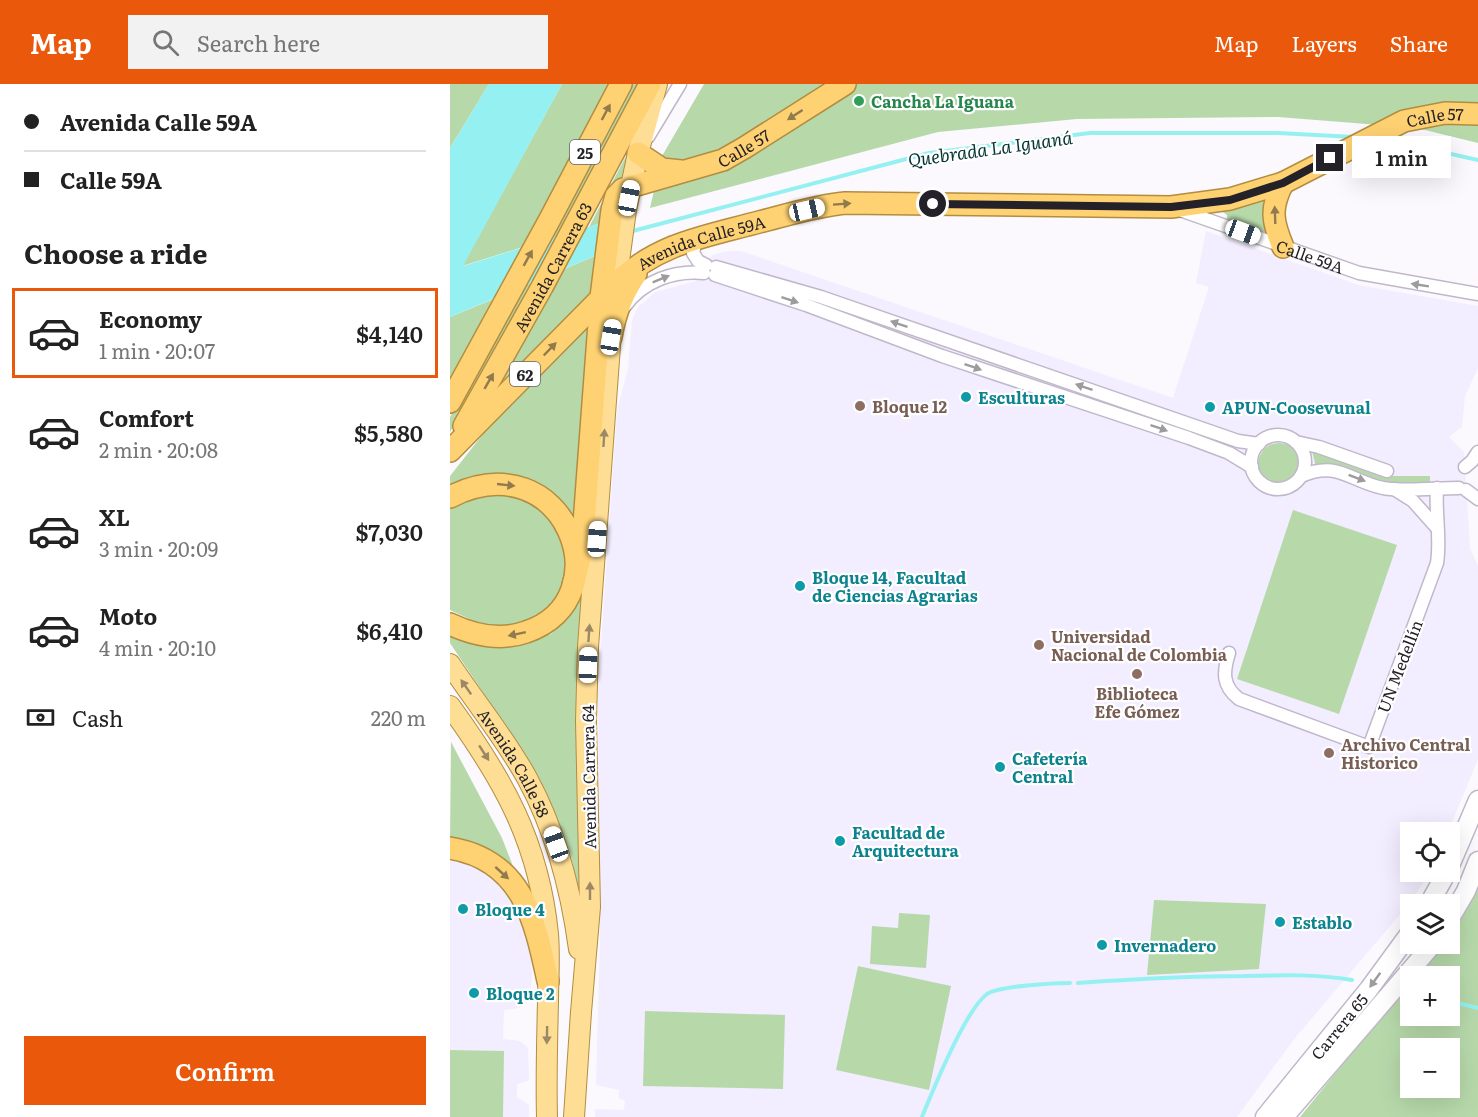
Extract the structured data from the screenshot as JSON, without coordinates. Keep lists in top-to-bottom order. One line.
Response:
{"streets":{"highway":["Calle 57","25","Avenida Calle 59A","Avenida Carrera 63","62","Avenida Carrera 64"],"main road":["Avenida Calle 58","Carrera 65"],"street":["Calle 59A","UN Medellín"]},"crossings":[["Calle 57","62"],["Calle 57","Avenida Carrera 64"],["Avenida Calle 59A","Calle 59A"],["Avenida Calle 59A","Avenida Carrera 63"],["Avenida Calle 59A","62"],["Avenida Calle 59A","Avenida Carrera 64"],["Calle 59A","62"],["Avenida Calle 58","Avenida Carrera 64"]],"one_way":["Calle 57","Avenida Calle 59A","Calle 59A","Avenida Carrera 64"],"water":["Quebrada La Iguaná"],"places":["Cancha La Iguana","Esculturas","Bloque 12","APUN-Coosevunal","Bloque 14, Facultad de Ciencias Agrarias","Universidad Nacional de Colombia","Biblioteca Efe Gómez","Archivo Central Historico","Cafetería Central","Facultad de Arquitectura","Bloque 4","Establo","Invernadero","Bloque 2"],"page":{"header":"Map","search":"Search here","nav":["Map","Layers","Share"],"banner":["Avenida Calle 59A","Calle 59A"],"bubble":"1 min","heading":"Choose a ride","list":[{"name":"Economy","note":"1 min · 20:07","value":"$4,140"},{"name":"Comfort","note":"2 min · 20:08","value":"$5,580"},{"name":"XL","note":"3 min · 20:09","value":"$7,030"},{"name":"Moto","note":"4 min · 20:10","value":"$6,410"}],"pay":["Cash","220 m"],"map_buttons":["+","−"],"buttons":"Confirm"}}
